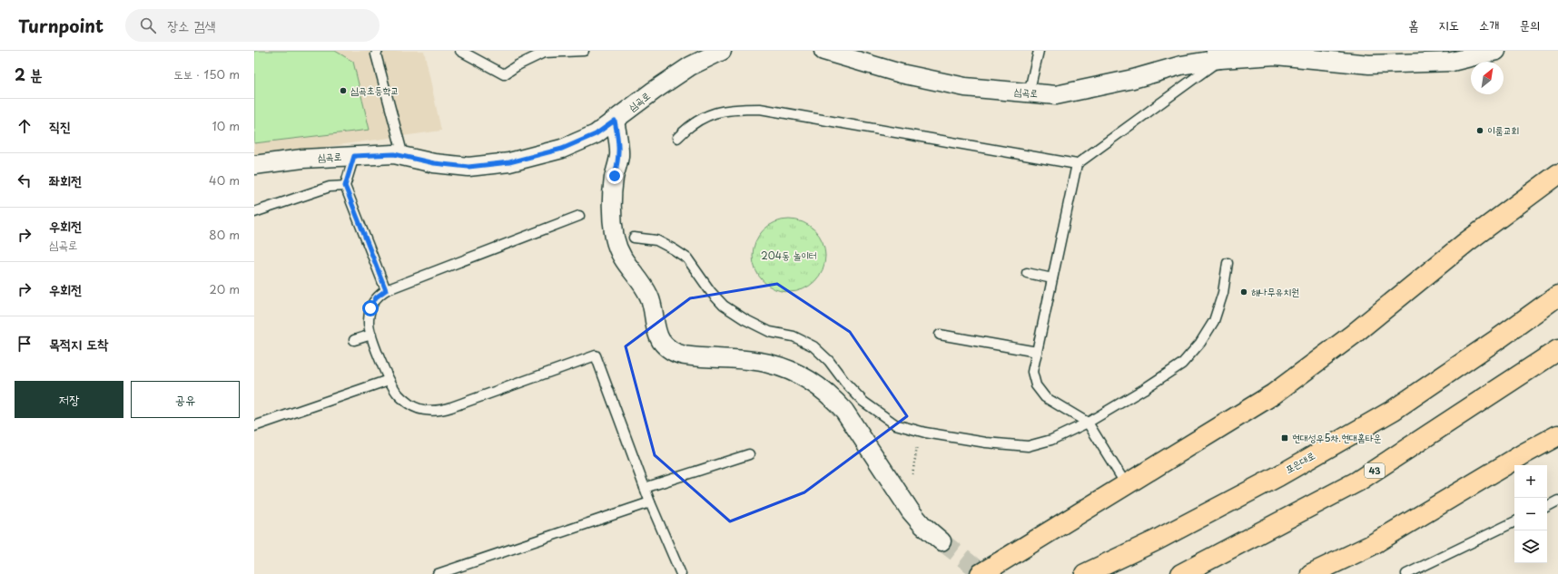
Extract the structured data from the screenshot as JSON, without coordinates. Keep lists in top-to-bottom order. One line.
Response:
{"streets":{"main road":["포은대로","43"],"street":["심곡로"]},"parks":["204동 놀이터"],"places":{"other":["심곡초등학교","이룸교회","해나무유치원"],"transit":["현대성우5차.현대홈타운"]},"north":"top right","page":{"header":"Turnpoint","search":"장소 검색","nav":["홈","지도","소개","문의"],"heading":["2 분","도보 · 150 m"],"list":[["직진","10 m"],["좌회전","40 m"],["우회전","심곡로","80 m"],["우회전","20 m"],"목적지 도착"],"buttons":["저장","공유"],"map_buttons":["+","−"]}}
